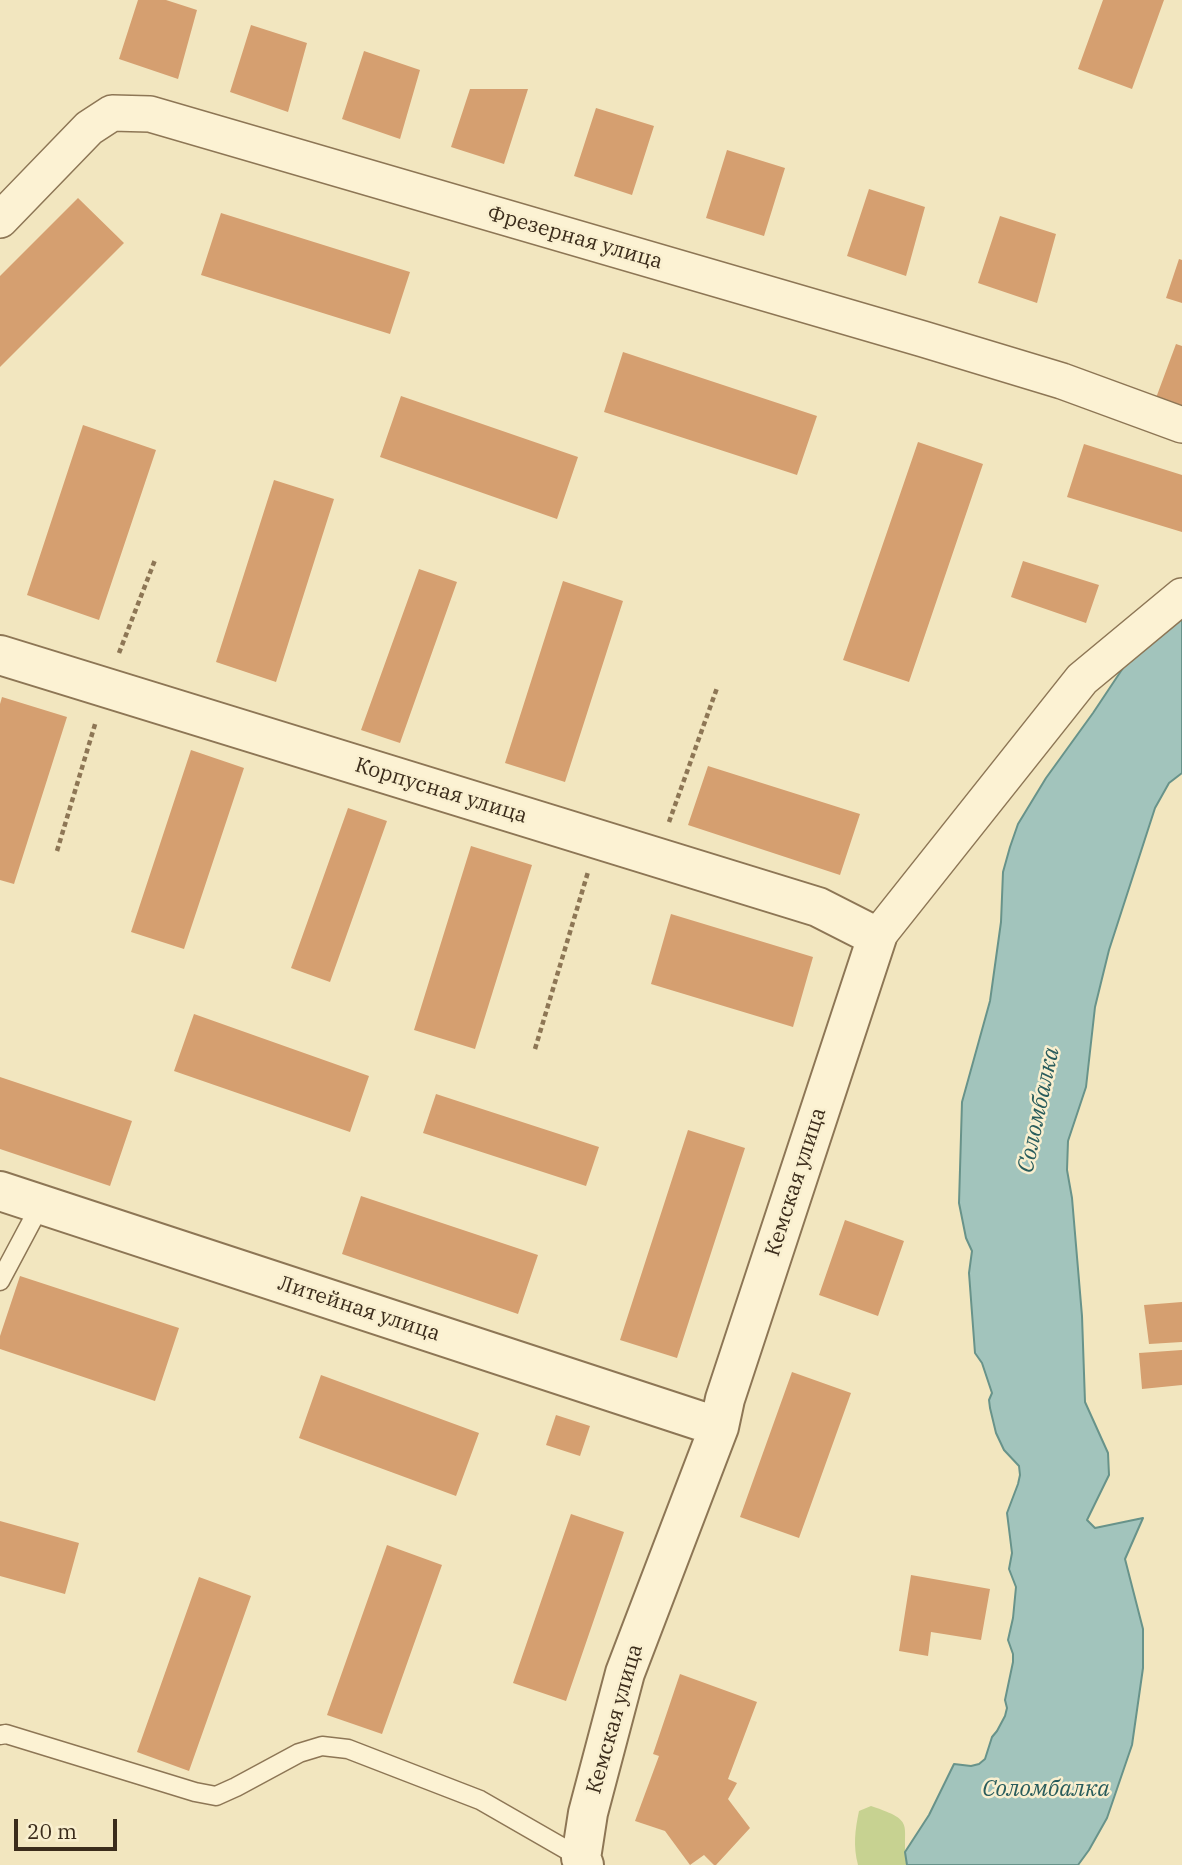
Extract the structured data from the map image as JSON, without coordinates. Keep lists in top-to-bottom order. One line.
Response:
{"streets":{"street":["Фрезерная улица","Корпусная улица","Кемская улица","Литейная улица"]},"crossings":[["Корпусная улица","Кемская улица"],["Кемская улица","Литейная улица"]],"water":["Соломбалка"],"scale_bar":"20 m"}
